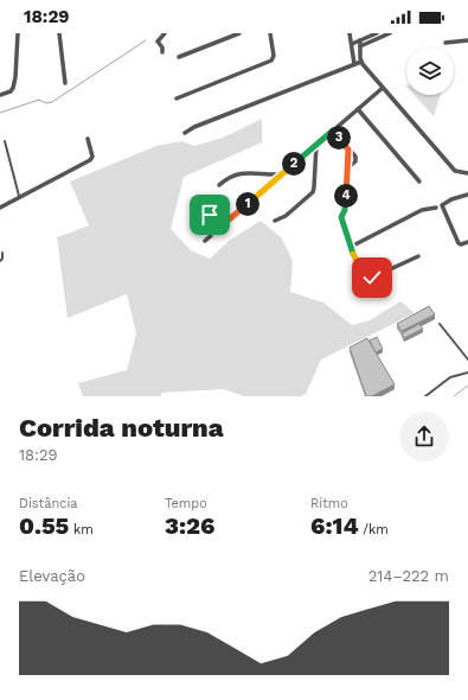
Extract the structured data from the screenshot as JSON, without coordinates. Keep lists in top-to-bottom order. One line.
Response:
{"page":{"status":"18:29","pins":["3","2","4","1"],"heading":["Corrida noturna","18:29"],"stats":[["Distância","0.55 km"],["Tempo","3:26"],["Ritmo","6:14 /km"]],"chart":["Elevação","214–222 m"]}}
